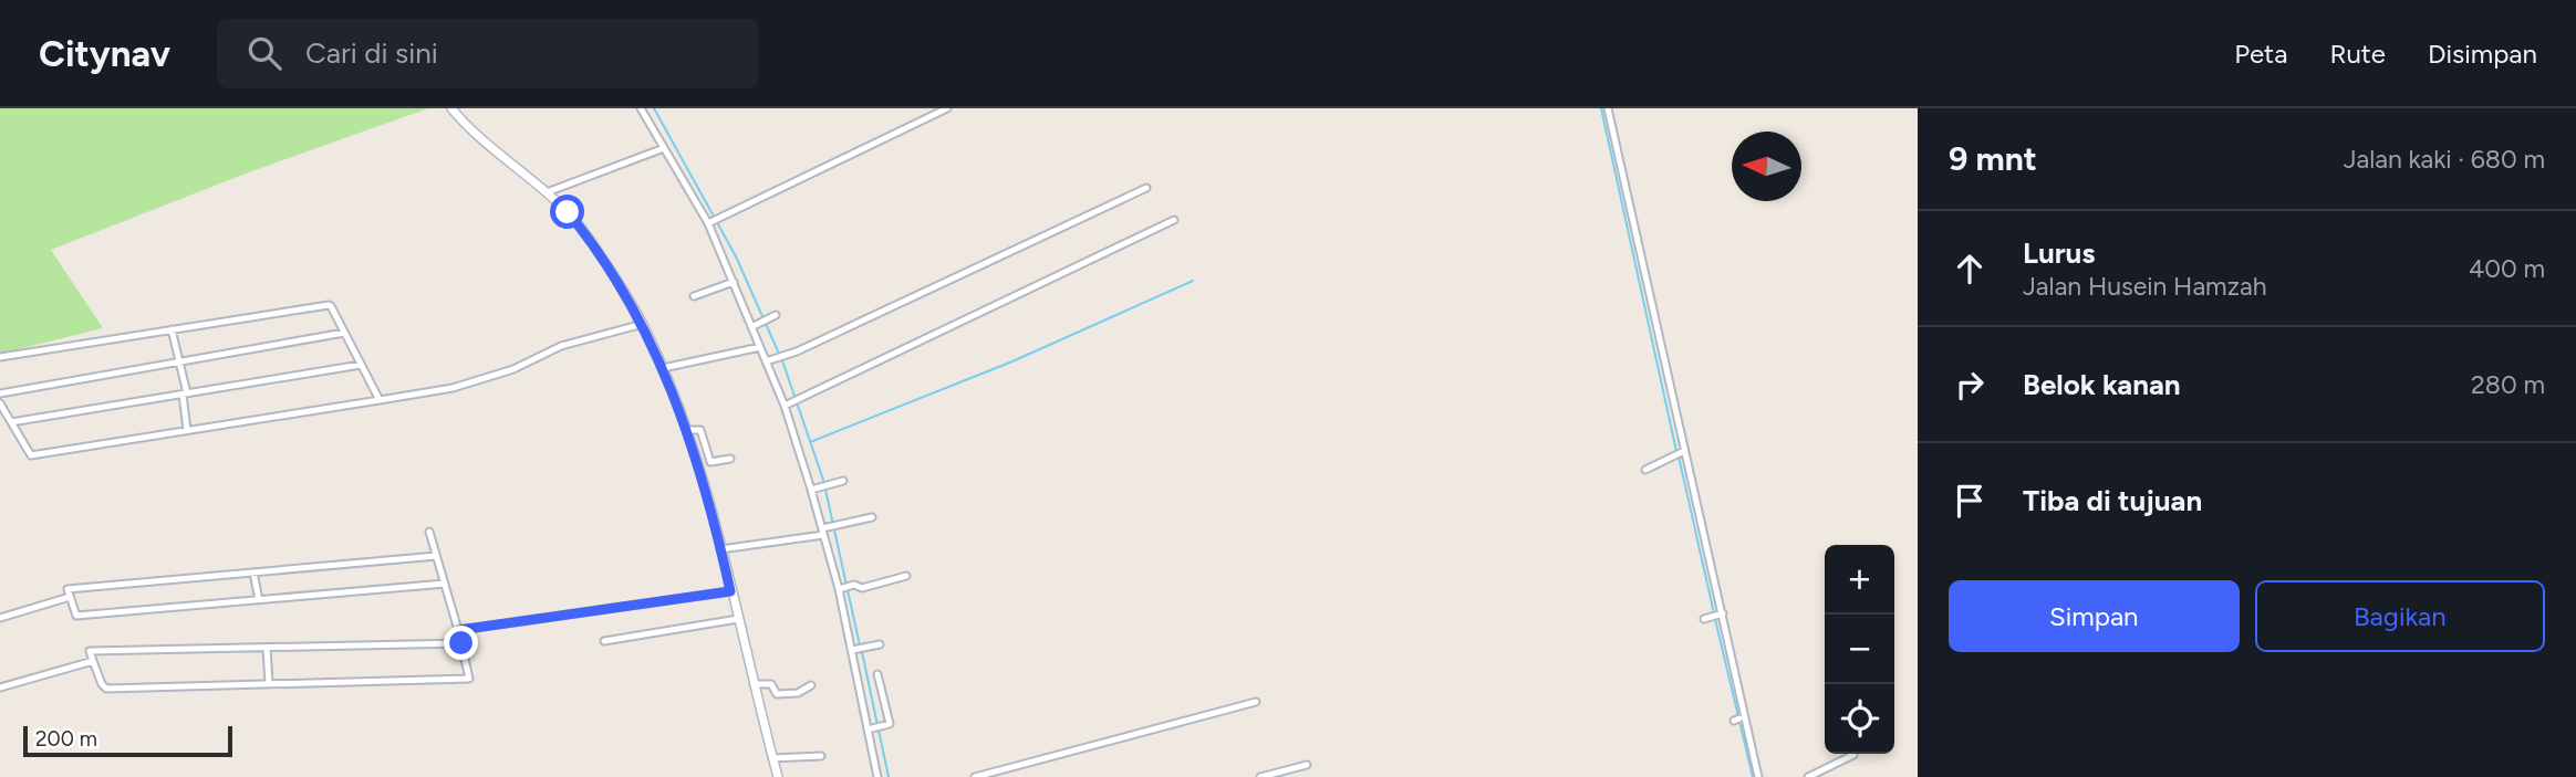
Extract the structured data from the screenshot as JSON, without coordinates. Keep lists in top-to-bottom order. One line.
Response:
{"scale_bar":"200 m","north":"left","page":{"header":"Citynav","search":"Cari di sini","nav":["Peta","Rute","Disimpan"],"heading":["9 mnt","Jalan kaki · 680 m"],"list":[["Lurus","Jalan Husein Hamzah","400 m"],["Belok kanan","280 m"],"Tiba di tujuan"],"map_buttons":["+","−"],"buttons":["Simpan","Bagikan"],"scale":"200 m"}}
